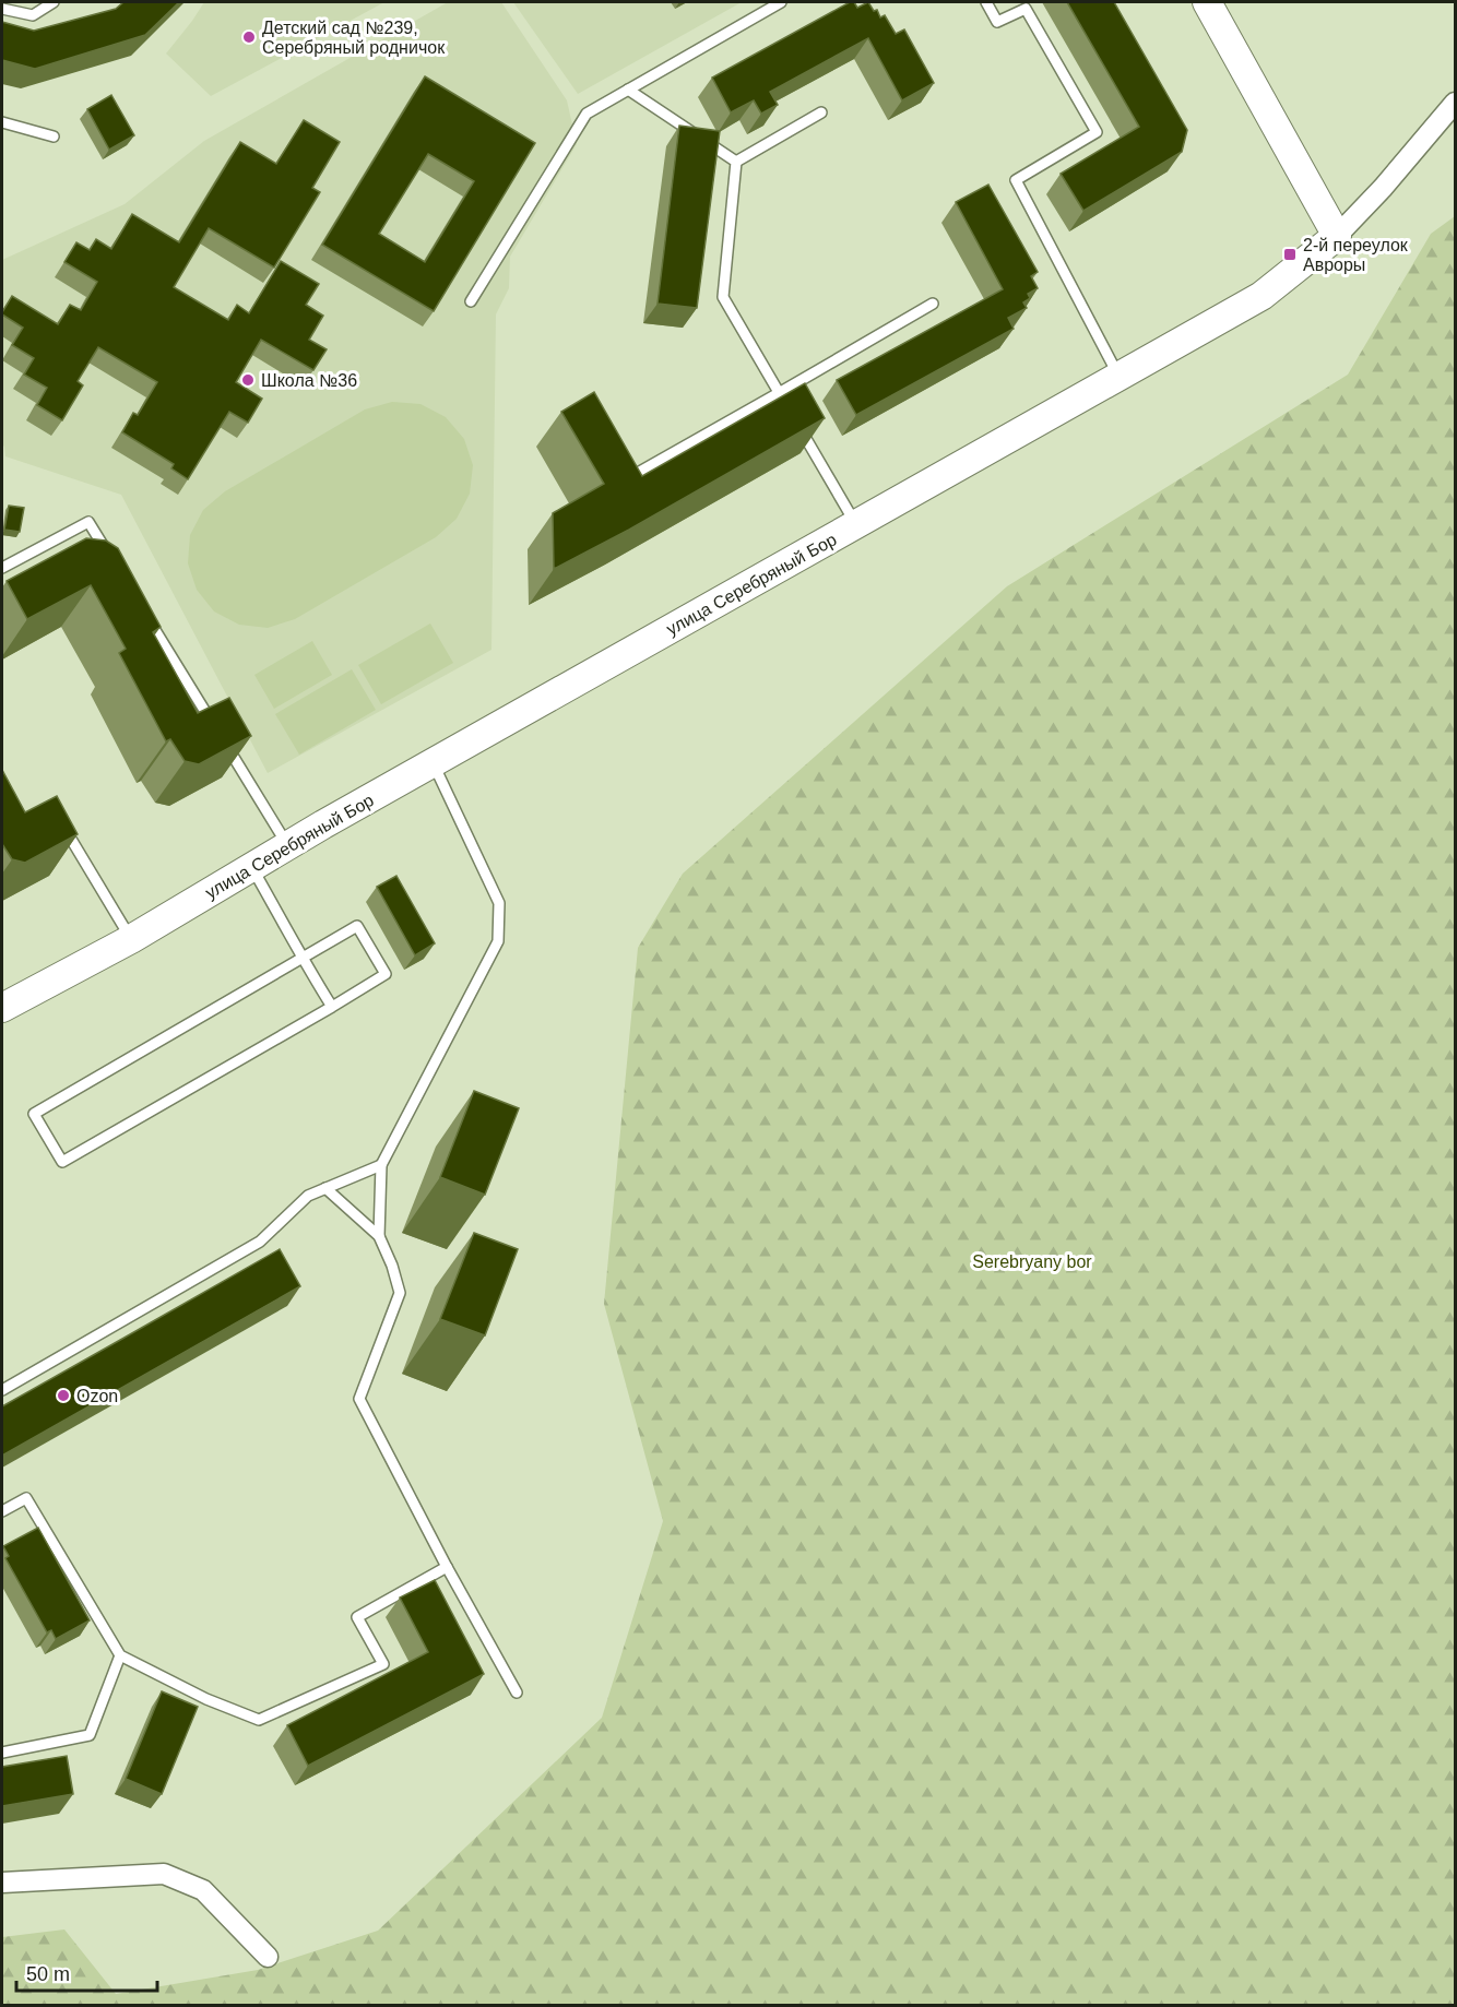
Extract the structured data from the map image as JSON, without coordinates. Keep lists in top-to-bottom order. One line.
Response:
{"streets":{"street":["улица Серебряный Бор"]},"parks":["Serebryany bor"],"places":{"other":["Детский сад №239, Серебряный родничок","Школа №36","Ozon"],"transit":["2-й переулок Авроры"]},"scale_bar":"50 m"}
